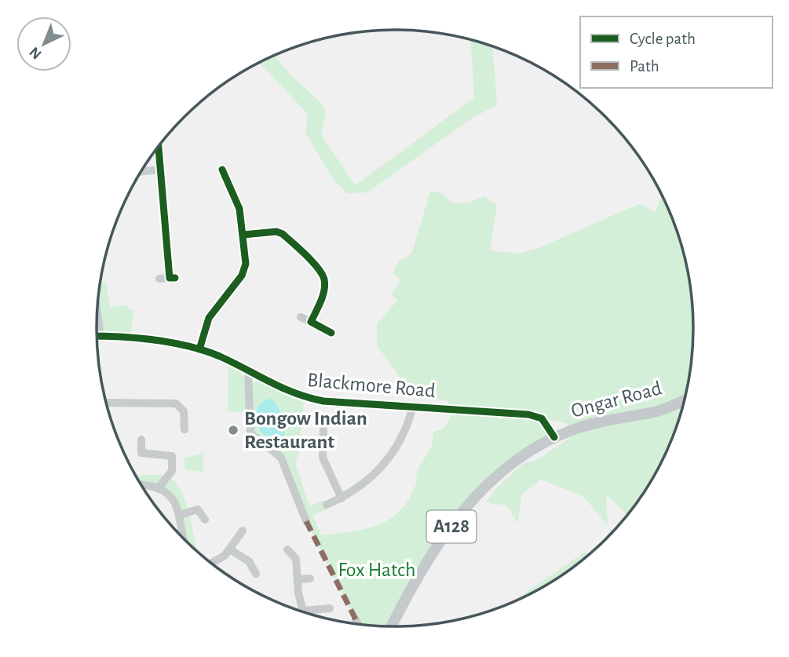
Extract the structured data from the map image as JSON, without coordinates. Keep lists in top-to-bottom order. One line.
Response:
{"streets":{"main road":["Ongar Road","A128"],"street":["Blackmore Road"]},"crossings":[["Blackmore Road","Ongar Road"]],"parks":["Fox Hatch"],"places":["Bongow Indian Restaurant"],"legend":["Cycle path","Path"],"north":"bottom left"}
